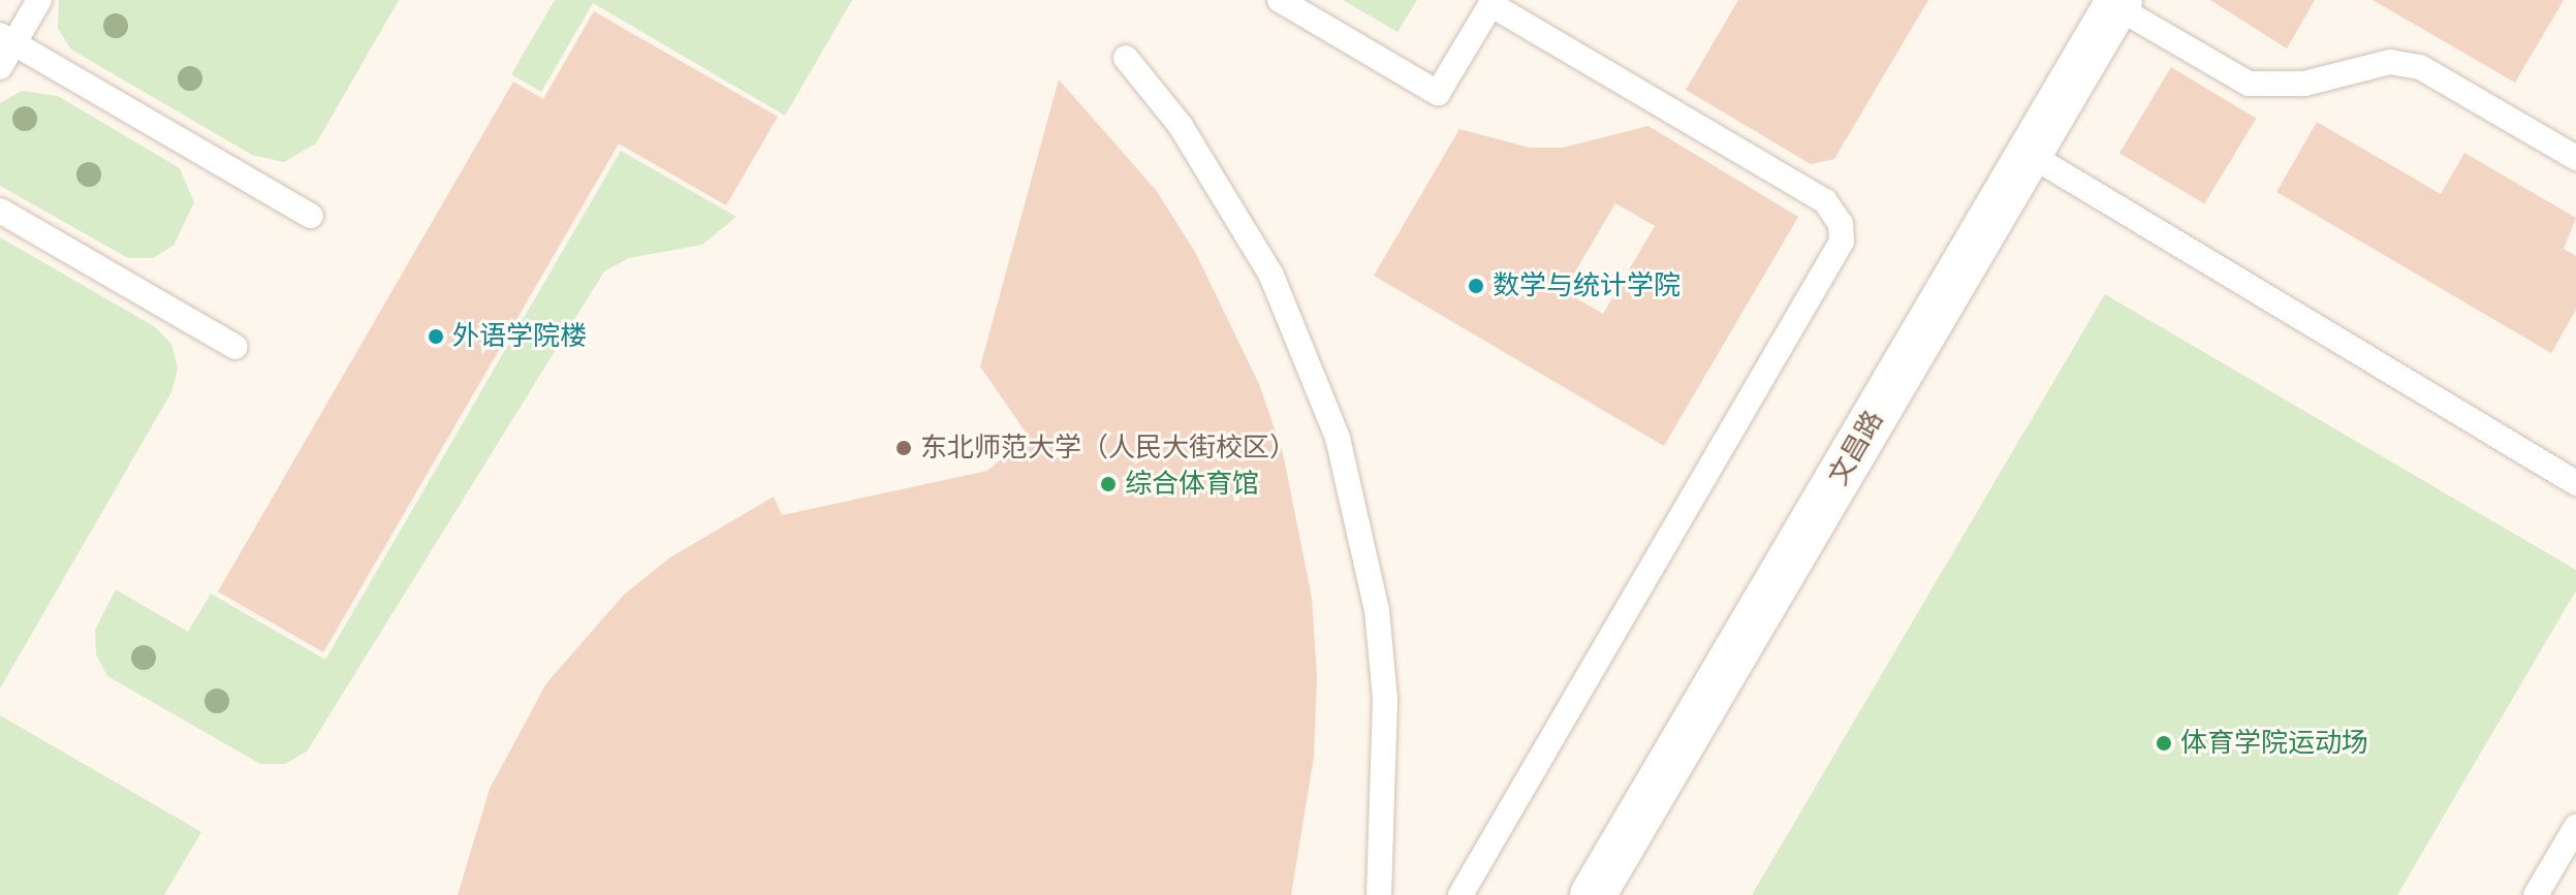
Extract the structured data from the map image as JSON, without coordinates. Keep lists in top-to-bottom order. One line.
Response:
{"streets":{"street":["文昌路"]},"places":["数学与统计学院","外语学院楼","东北师范大学（人民大街校区）","综合体育馆","体育学院运动场"]}
